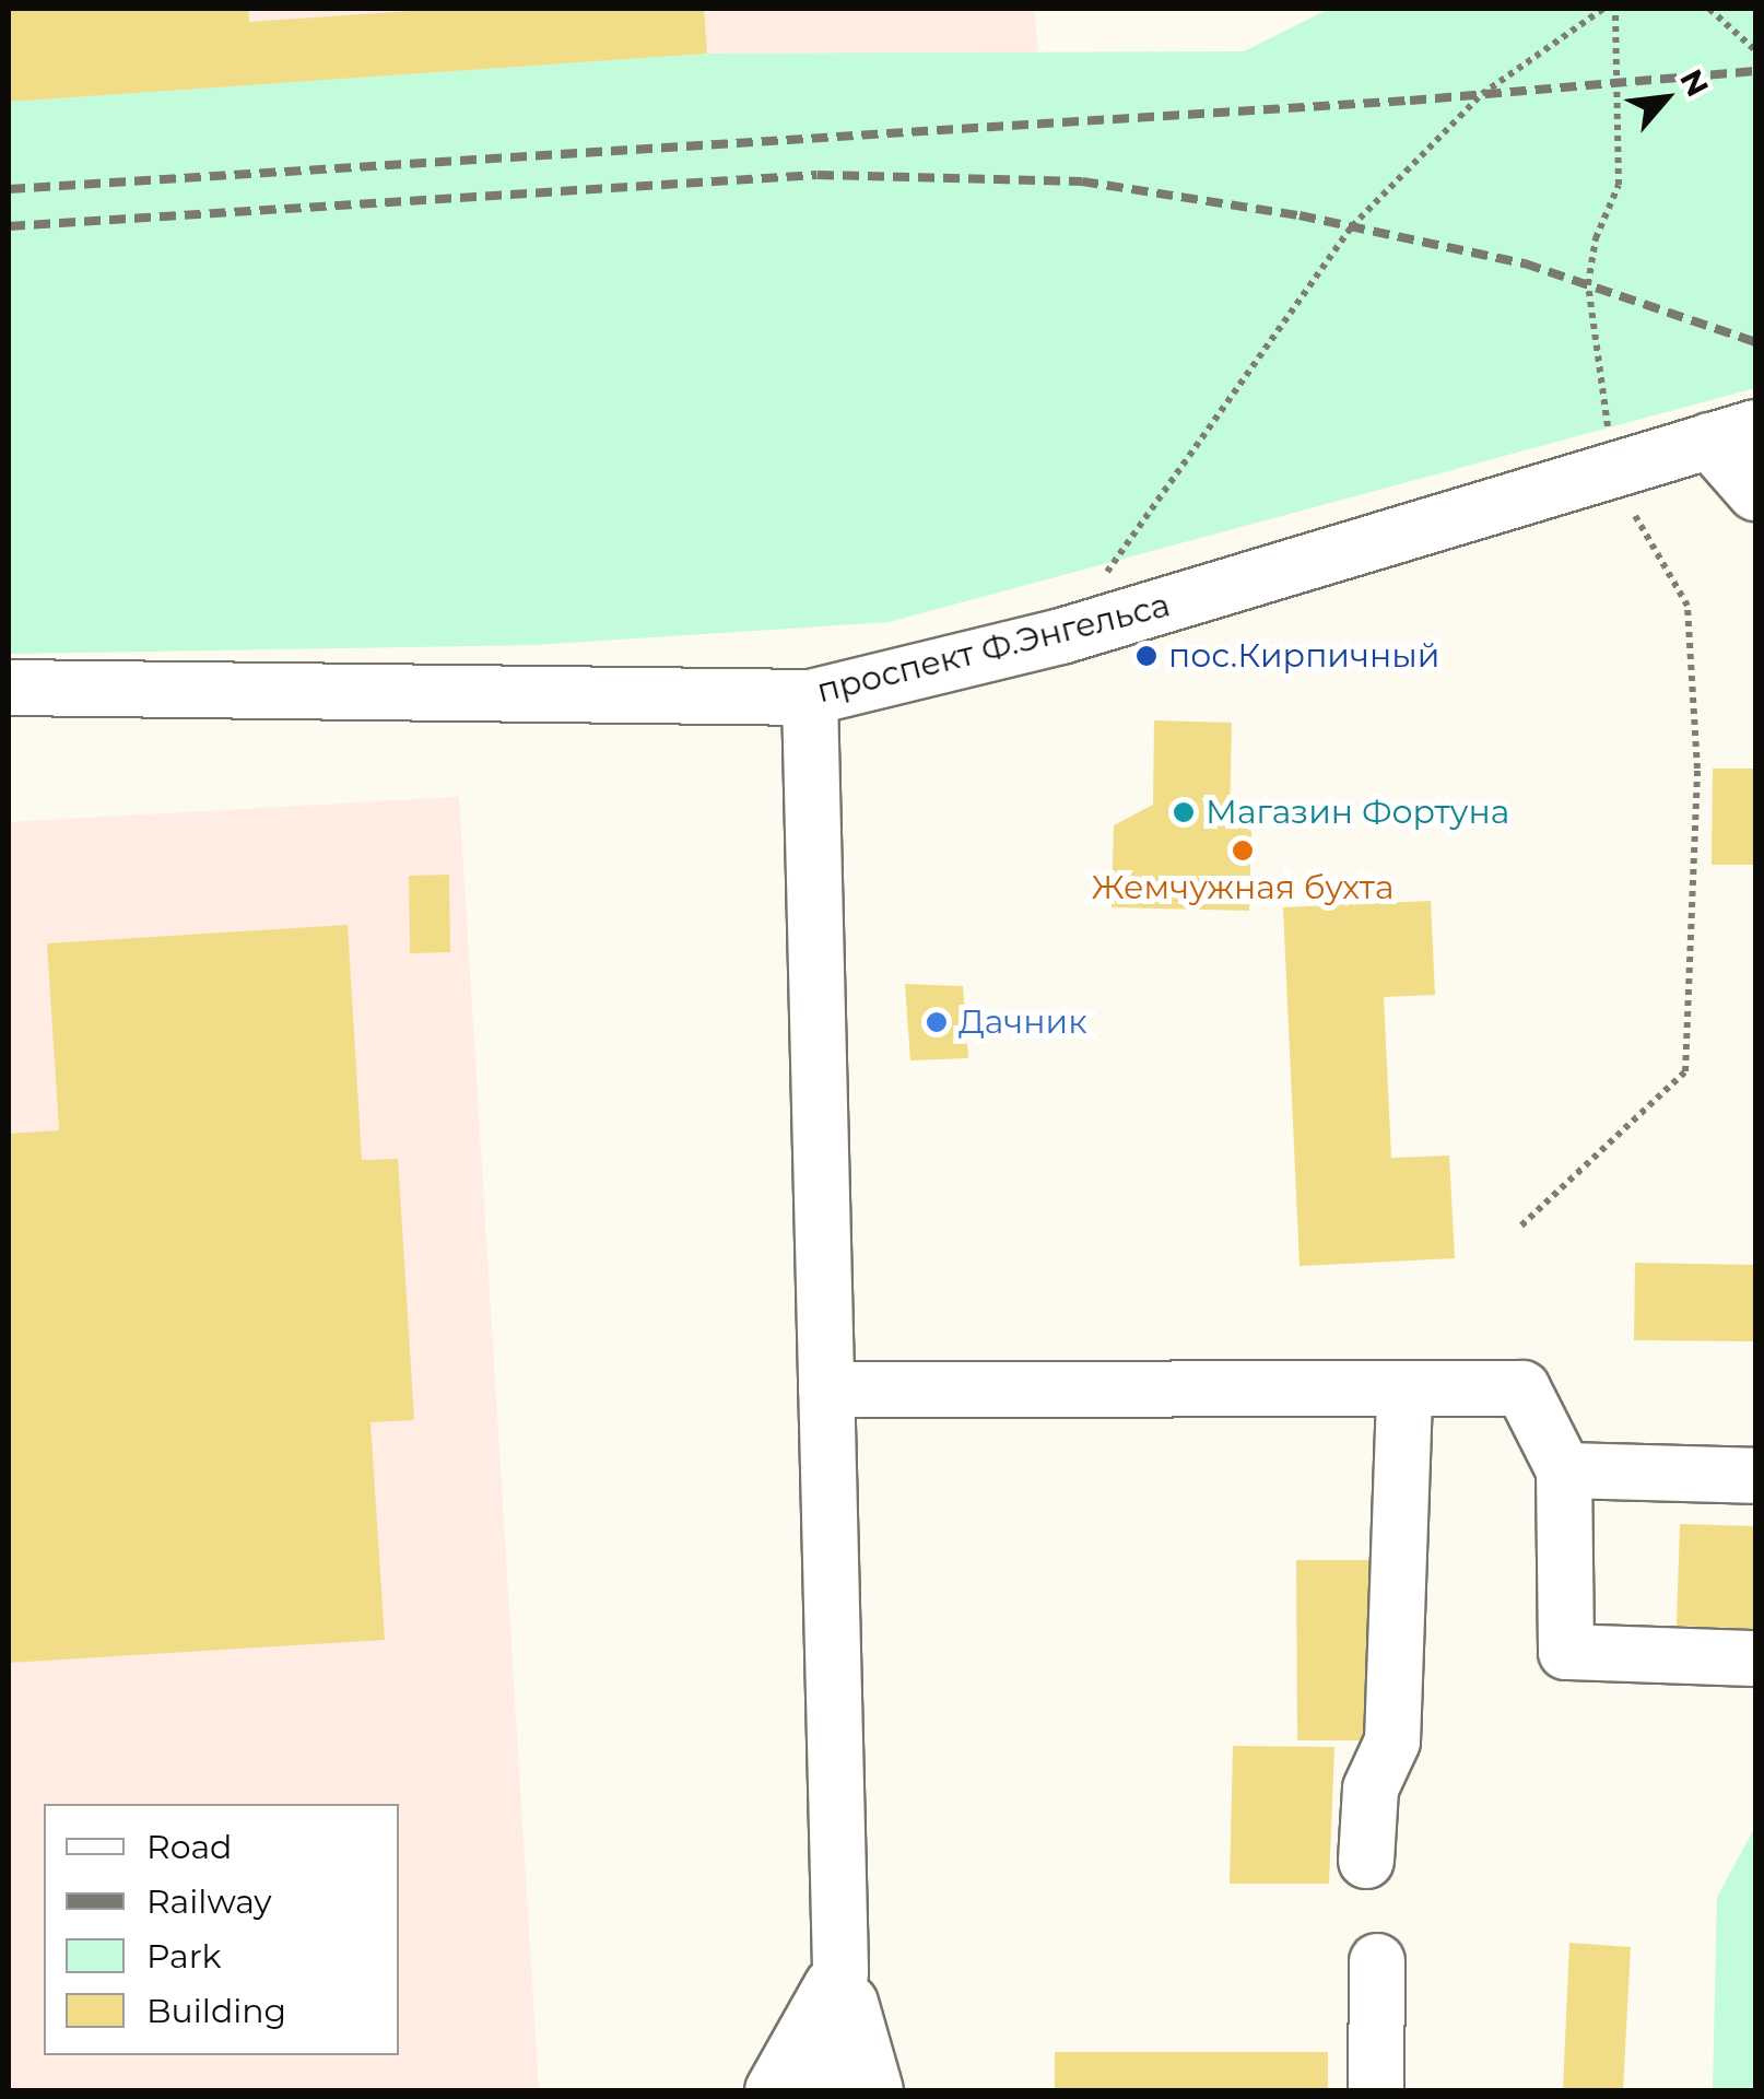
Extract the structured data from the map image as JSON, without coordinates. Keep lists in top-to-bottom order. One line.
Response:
{"streets":{"street":["проспект Ф.Энгельса"]},"places":["пос.Кирпичный","Магазин Фортуна","Жемчужная бухта","Дачник"],"legend":["Road","Railway","Park","Building"],"north":"top right"}
